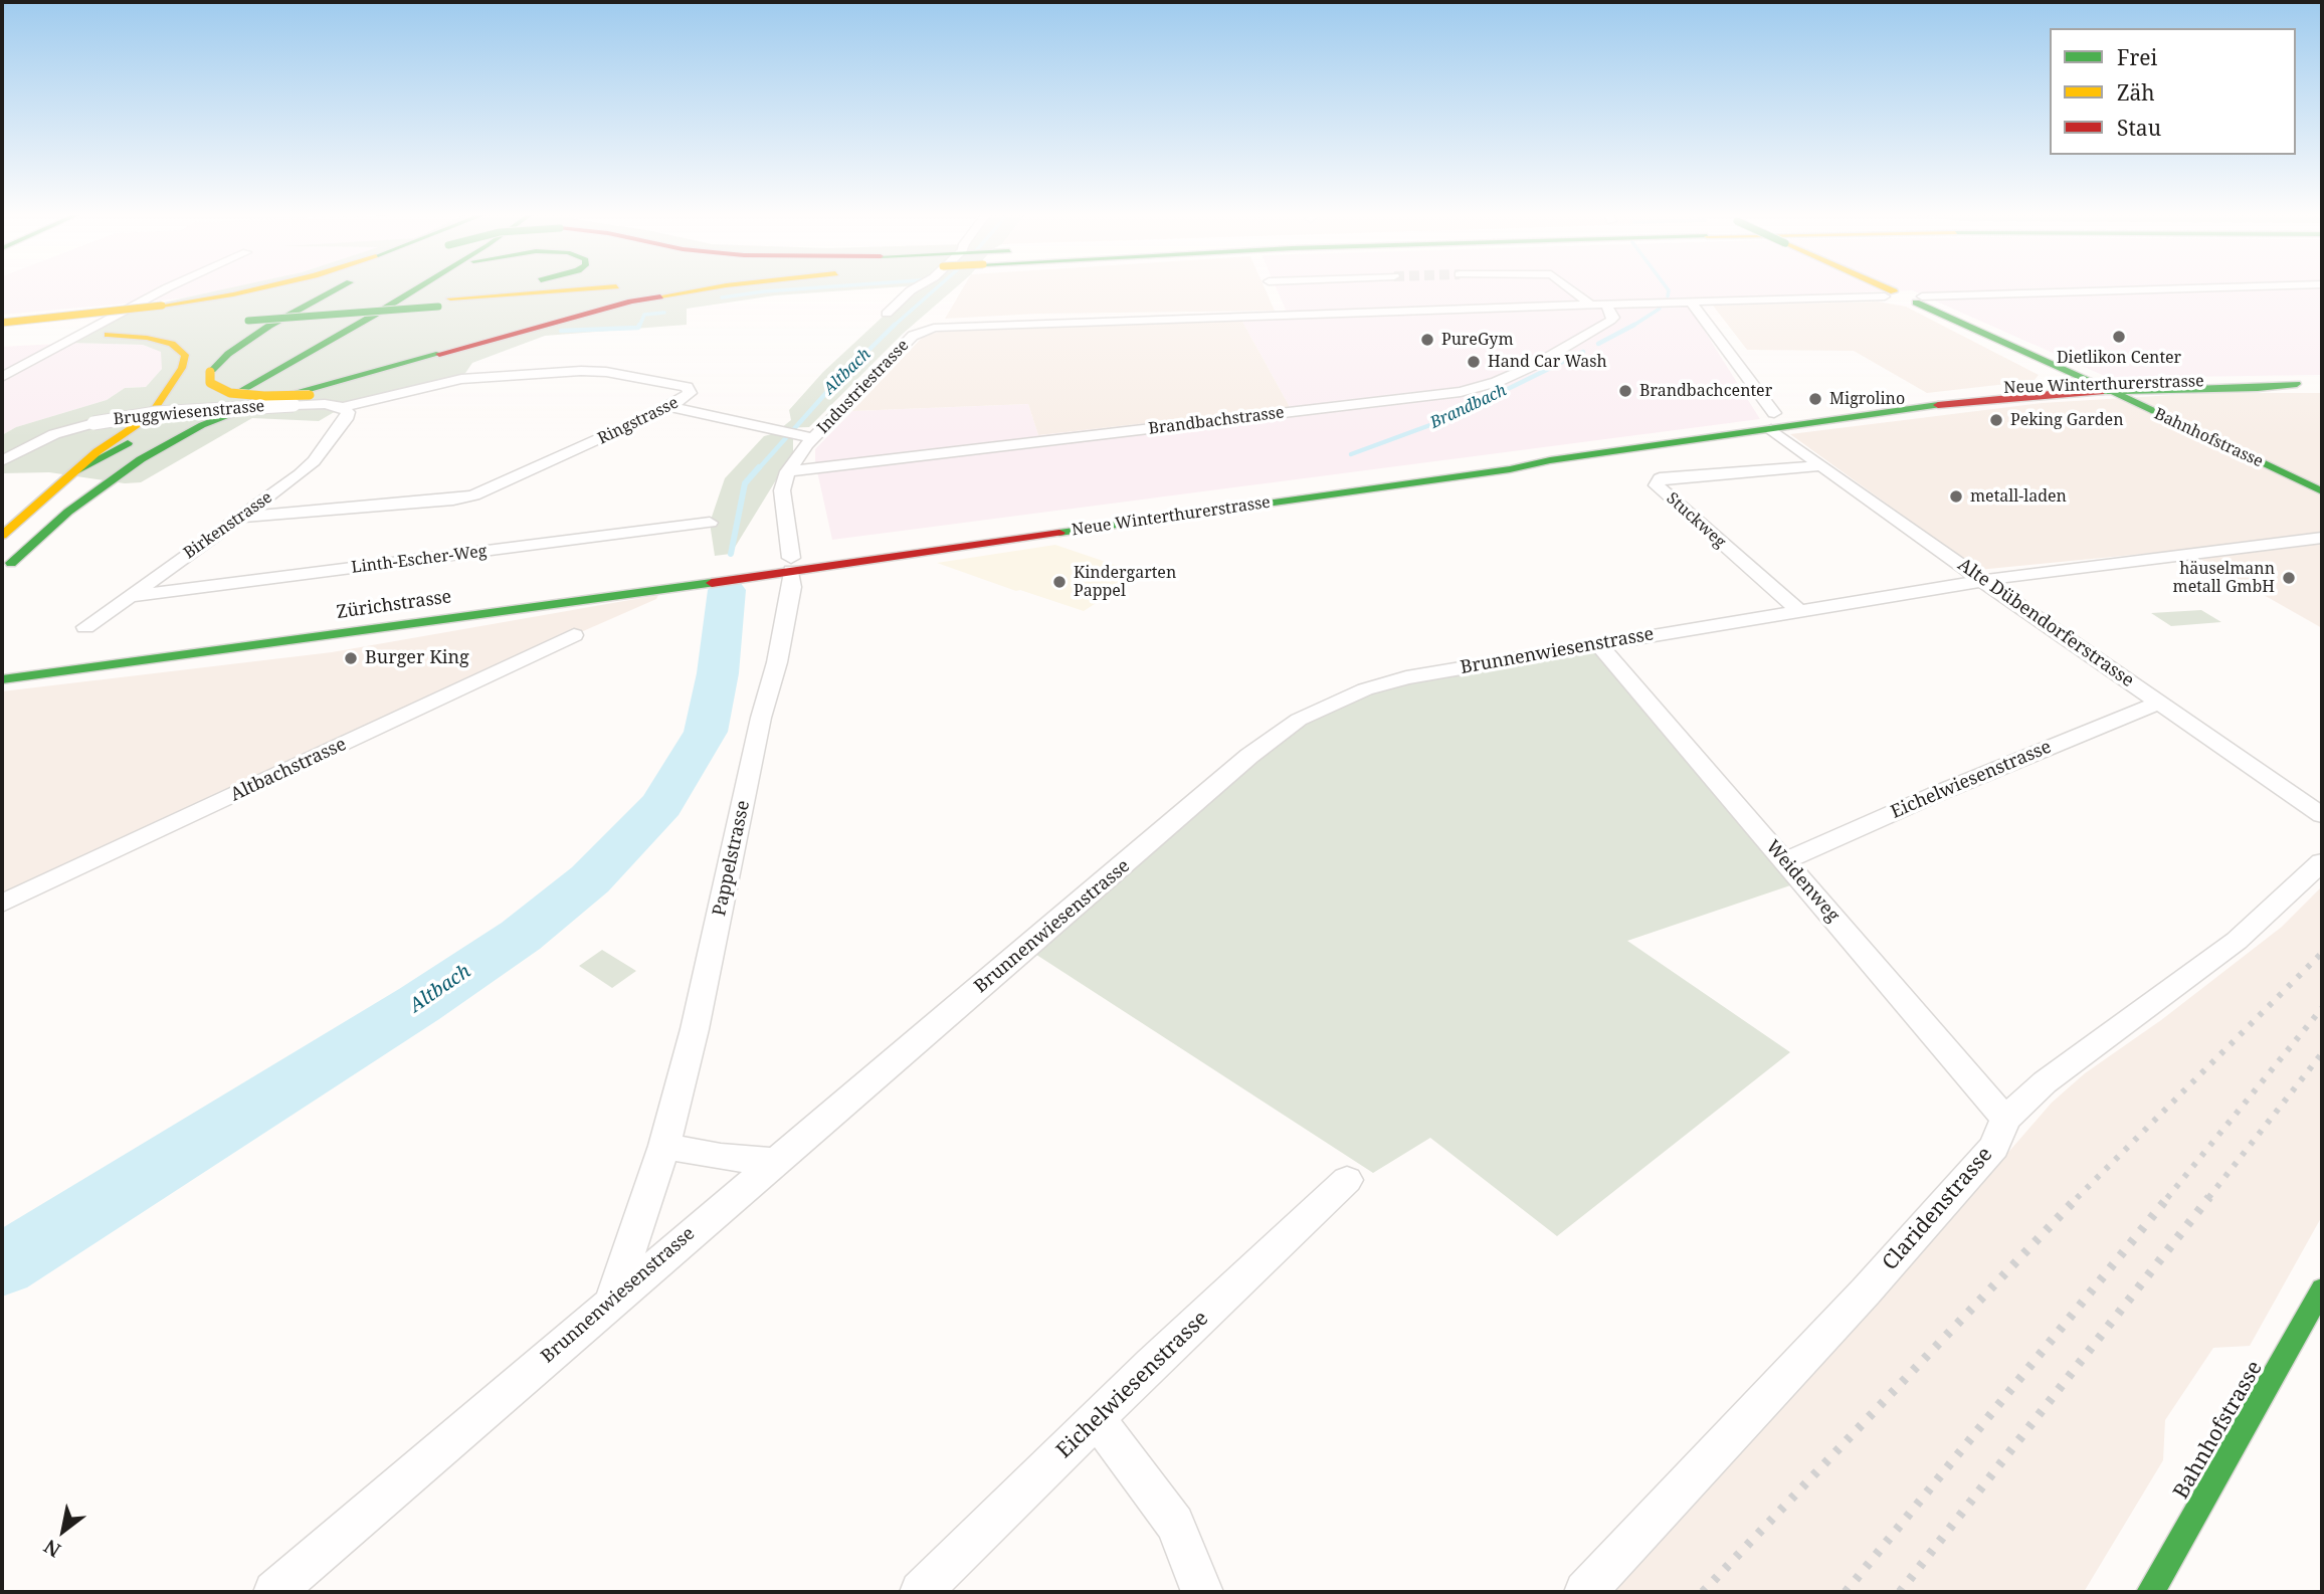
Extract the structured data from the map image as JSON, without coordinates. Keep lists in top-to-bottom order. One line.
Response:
{"streets":{"main road":["Neue Winterthurerstrasse","Bahnhofstrasse","Zürichstrasse"],"street":["Industriestrasse","Bruggwiesenstrasse","Ringstrasse","Brandbachstrasse","Stuckweg","Birkenstrasse","Linth-Escher-Weg","Alte Dübendorferstrasse","Brunnenwiesenstrasse","Altbachstrasse","Eichelwiesenstrasse","Pappelstrasse","Weidenweg","Claridenstrasse"]},"crossings":[["Neue Winterthurerstrasse","Industriestrasse"],["Neue Winterthurerstrasse","Bahnhofstrasse"],["Neue Winterthurerstrasse","Zürichstrasse"],["Neue Winterthurerstrasse","Alte Dübendorferstrasse"],["Neue Winterthurerstrasse","Pappelstrasse"],["Industriestrasse","Brandbachstrasse"],["Industriestrasse","Bahnhofstrasse"],["Industriestrasse","Zürichstrasse"],["Industriestrasse","Alte Dübendorferstrasse"],["Industriestrasse","Pappelstrasse"],["Bruggwiesenstrasse","Ringstrasse"],["Bruggwiesenstrasse","Birkenstrasse"],["Ringstrasse","Birkenstrasse"],["Stuckweg","Alte Dübendorferstrasse"],["Stuckweg","Brunnenwiesenstrasse"],["Birkenstrasse","Linth-Escher-Weg"],["Zürichstrasse","Pappelstrasse"],["Alte Dübendorferstrasse","Brunnenwiesenstrasse"],["Alte Dübendorferstrasse","Eichelwiesenstrasse"],["Brunnenwiesenstrasse","Pappelstrasse"],["Brunnenwiesenstrasse","Weidenweg"],["Eichelwiesenstrasse","Weidenweg"],["Weidenweg","Claridenstrasse"]],"water":["Altbach","Brandbach"],"places":["Dietlikon Center","PureGym","Hand Car Wash","Brandbachcenter","Migrolino","Peking Garden","metall-laden","häuselmann metall GmbH","Kindergarten Pappel","Burger King"],"legend":["Frei","Zäh","Stau"],"north":"bottom left"}
